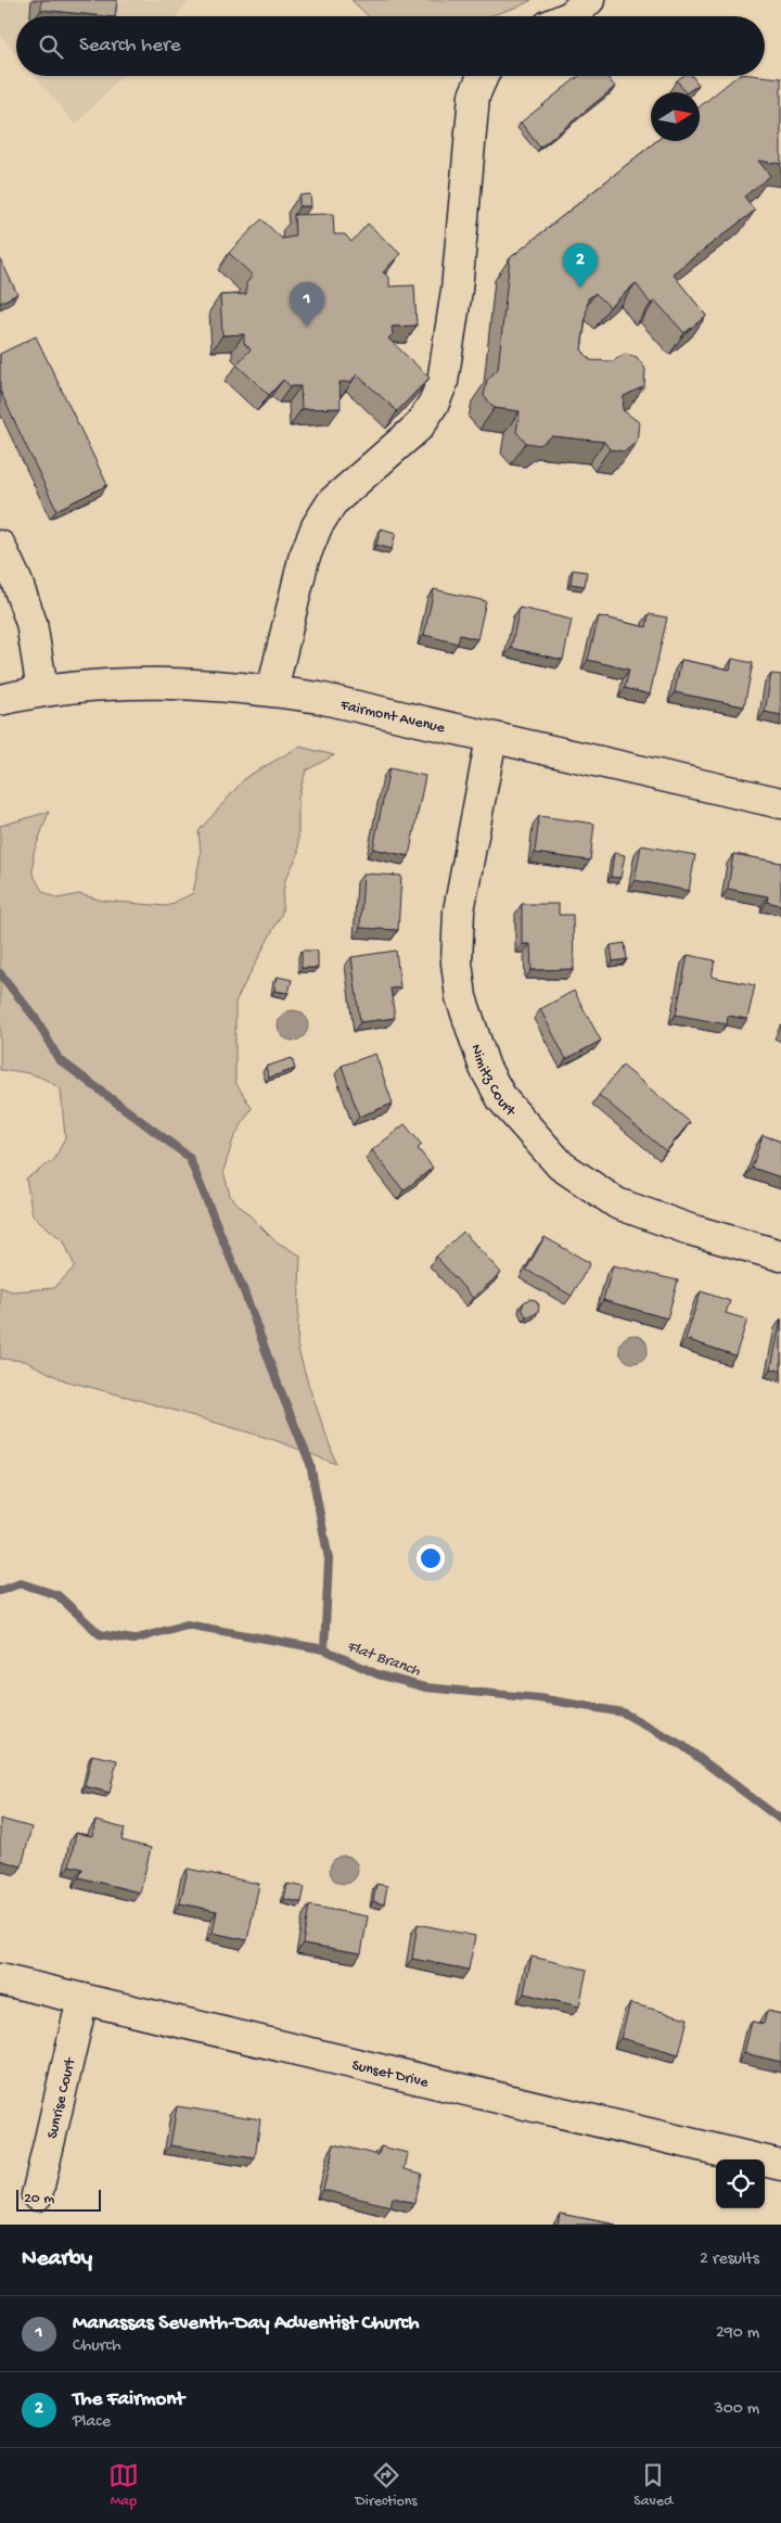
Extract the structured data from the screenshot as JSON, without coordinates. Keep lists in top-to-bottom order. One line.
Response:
{"streets":{"street":["Fairmont Avenue","Nimitz Court","Sunset Drive","Sunrise Court"]},"crossings":[["Fairmont Avenue","Nimitz Court"],["Sunset Drive","Sunrise Court"]],"water":["Flat Branch"],"scale_bar":"20 m","north":"right","page":{"search":"Search here","pins":["2","1"],"scale":"20 m","heading":["Nearby","2 results"],"list":[{"mark":"1","name":"Manassas Seventh-Day Adventist Church","note":"Church","value":"290 m"},{"mark":"2","name":"The Fairmont","note":"Place","value":"300 m"}],"nav":["Map","Directions","Saved"]}}
